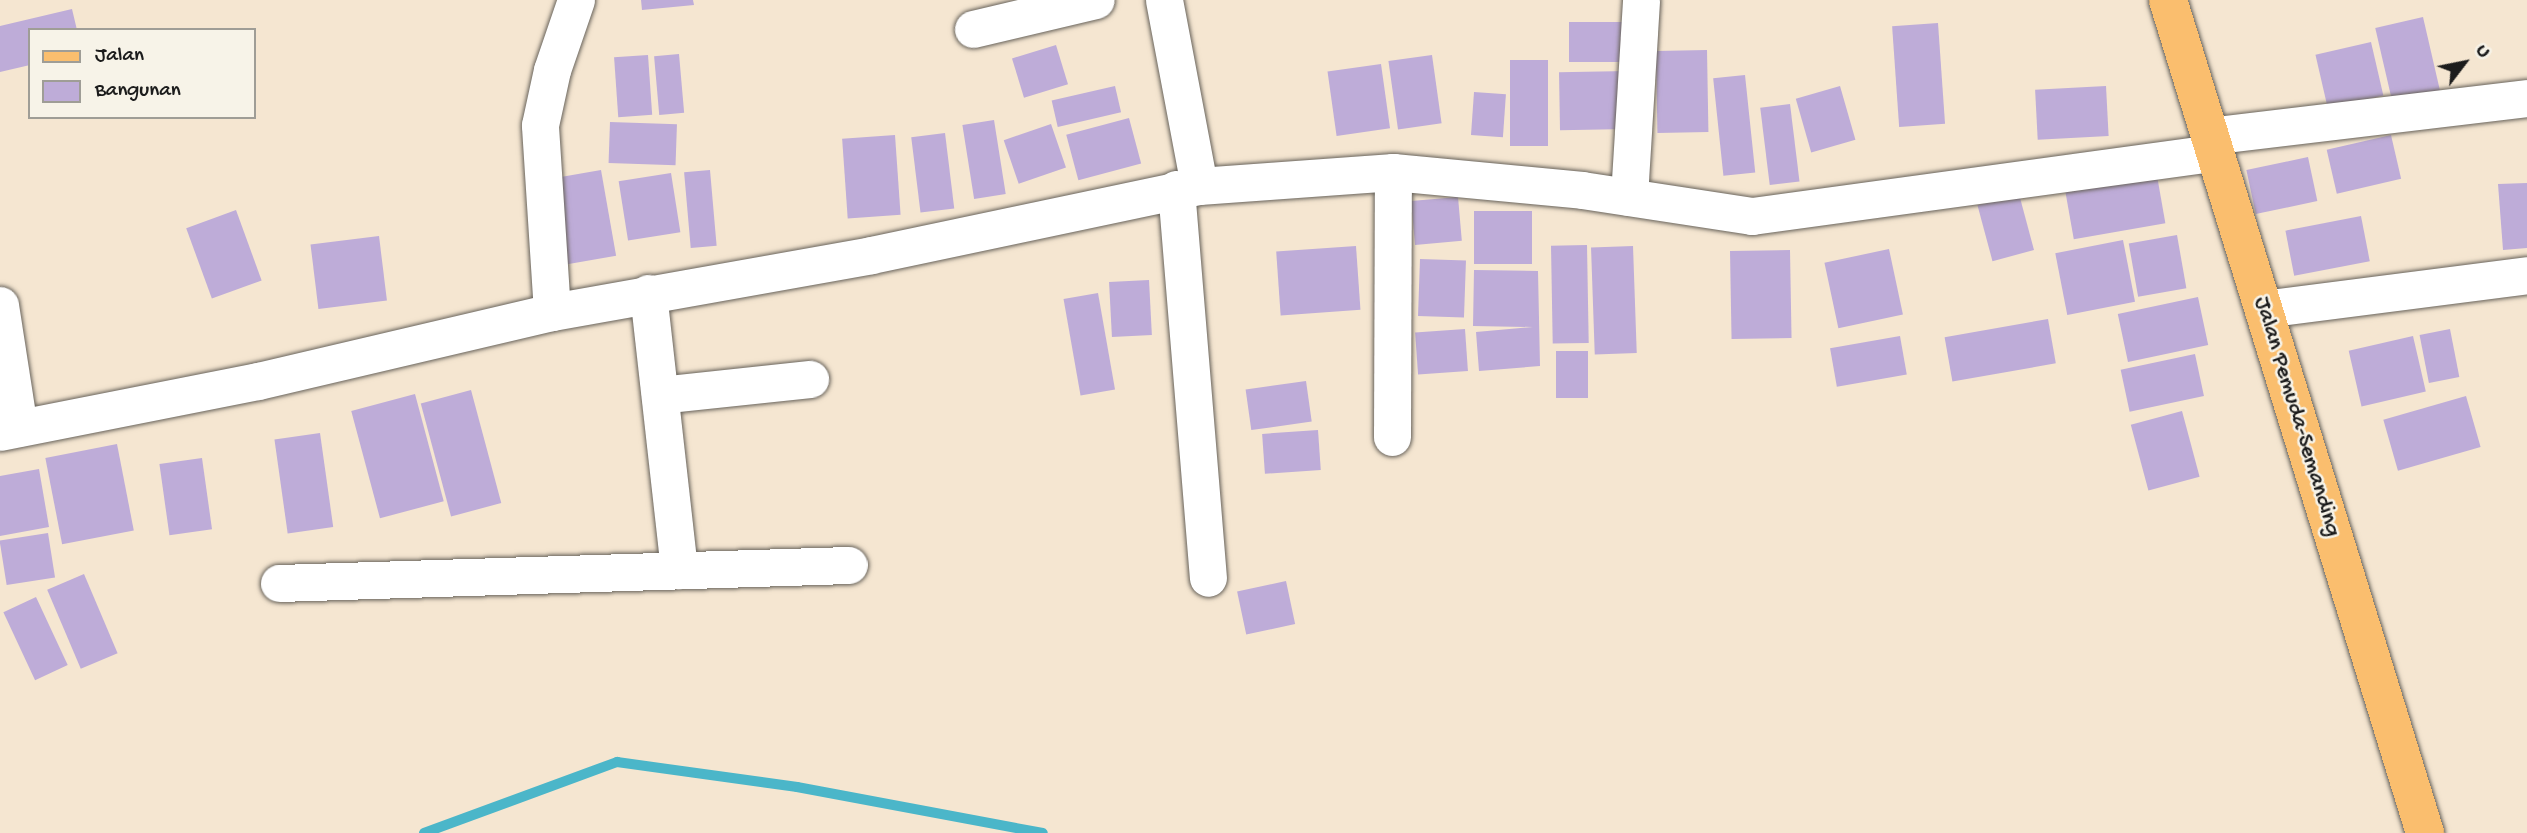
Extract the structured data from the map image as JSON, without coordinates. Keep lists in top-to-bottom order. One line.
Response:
{"streets":{"main road":["Jalan Pemuda-Semanding"]},"legend":["Jalan","Bangunan"],"north":"top right"}
